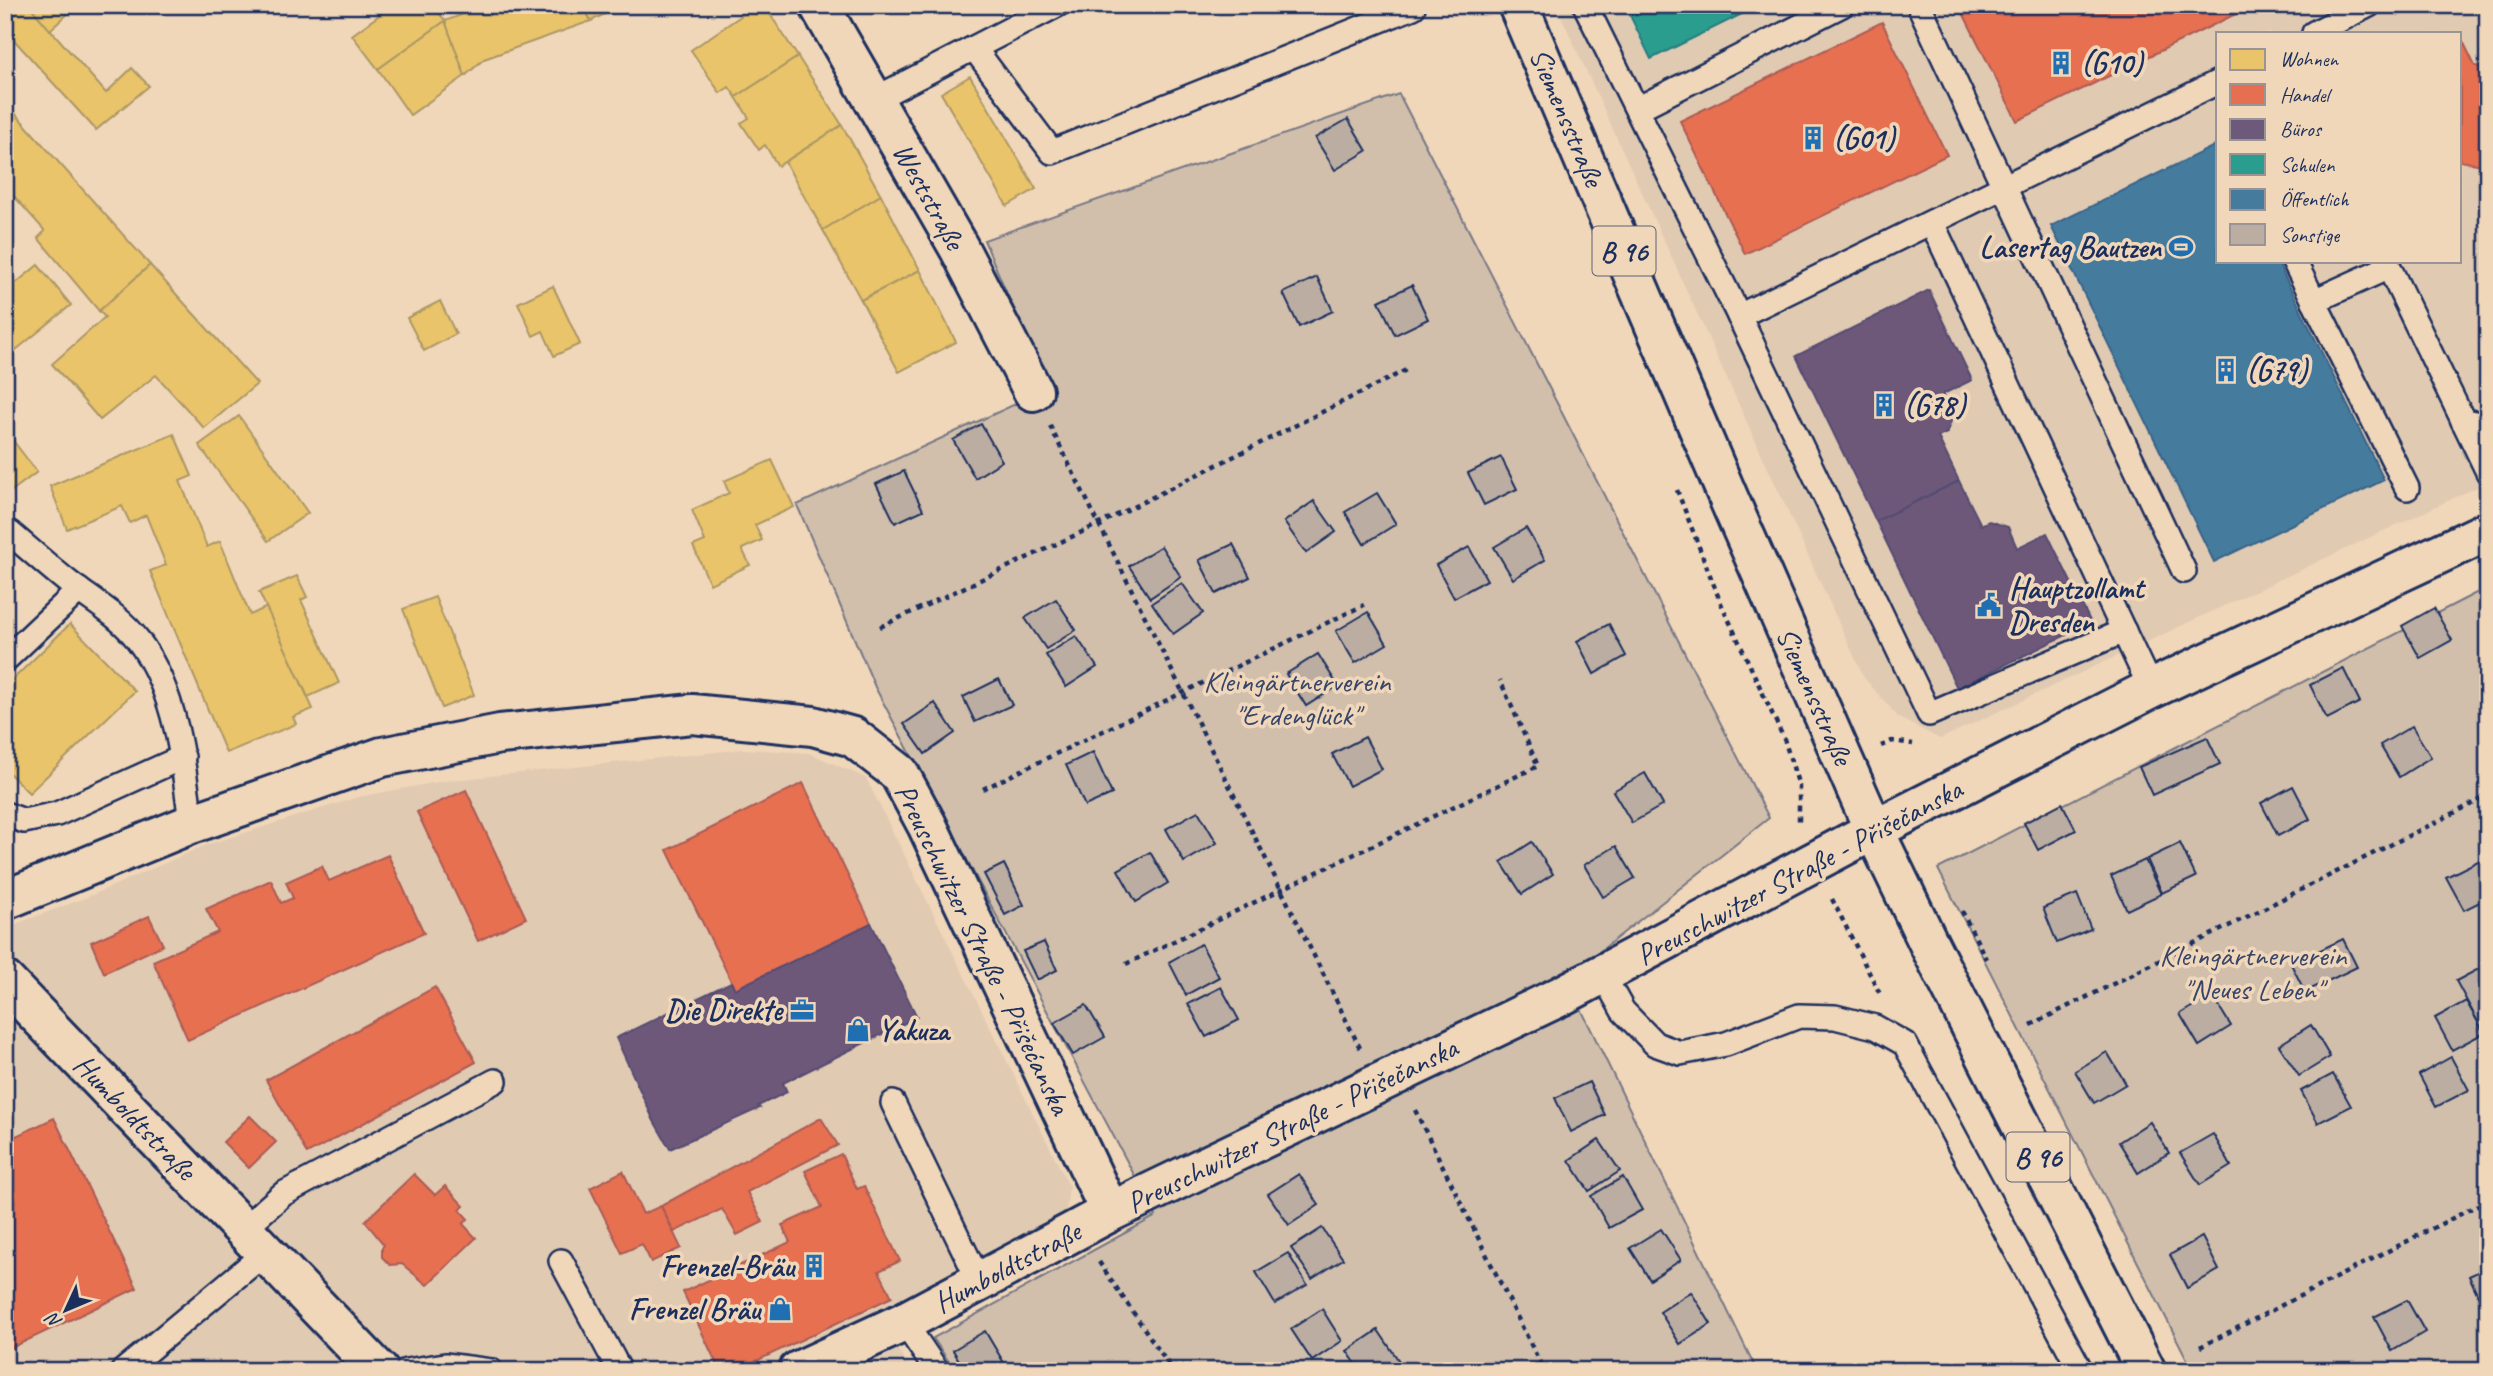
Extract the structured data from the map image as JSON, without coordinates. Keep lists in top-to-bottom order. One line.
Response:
{"streets":{"street":["Siemensstraße","Weststraße","B 96","Preuschwitzer Straße - Přišečanska","Preuschwitzer Straße - Přišećanska","Humboldtstraße"]},"crossings":[["Siemensstraße","Preuschwitzer Straße - Přišečanska"],["Preuschwitzer Straße - Přišečanska","Preuschwitzer Straße - Přišećanska"],["Preuschwitzer Straße - Přišečanska","Humboldtstraße"],["Preuschwitzer Straße - Přišećanska","Humboldtstraße"]],"parks":["Kleingärtnerverein \"Erdenglück\"","Kleingärtnerverein \"Neues Leben\""],"places":{"building":["(G10)","(G01)","(G79)","(G78)","Frenzel-Bräu"],"sports":["Lasertag Bautzen"],"public building":["Hauptzollamt Dresden"],"office":["Die Direkte"],"shop":["Yakuza","Frenzel Bräu"]},"legend":["Wohnen","Handel","Büros","Schulen","Öffentlich","Sonstige"],"north":"bottom left"}
